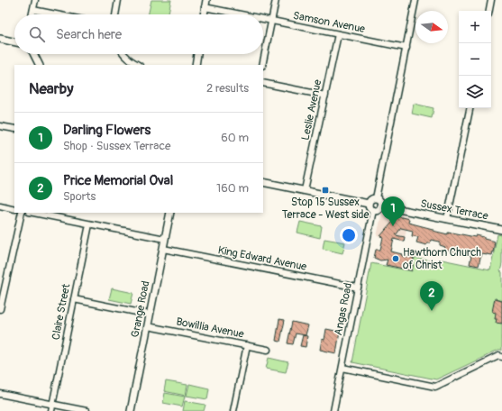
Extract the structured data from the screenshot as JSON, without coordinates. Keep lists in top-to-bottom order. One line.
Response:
{"streets":{"street":["Samson Avenue","Leslie Avenue","Sussex Terrace","King Edward Avenue","Grange Road","Angas Road","Claire Street","Bowillia Avenue"]},"crossings":[["Samson Avenue","Leslie Avenue"],["Sussex Terrace","Angas Road"],["King Edward Avenue","Grange Road"],["King Edward Avenue","Angas Road"],["Grange Road","Bowillia Avenue"]],"places":{"transit":["Stop 15 Sussex Terrace - West side"],"other":["Hawthorn Church of Christ"]},"north":"right","page":{"map_buttons":["+","−"],"search":"Search here","heading":["Nearby","2 results"],"list":[{"mark":"1","name":"Darling Flowers","note":"Shop · Sussex Terrace","value":"60 m"},{"mark":"2","name":"Price Memorial Oval","note":"Sports","value":"160 m"}],"pins":["1","2"]}}
